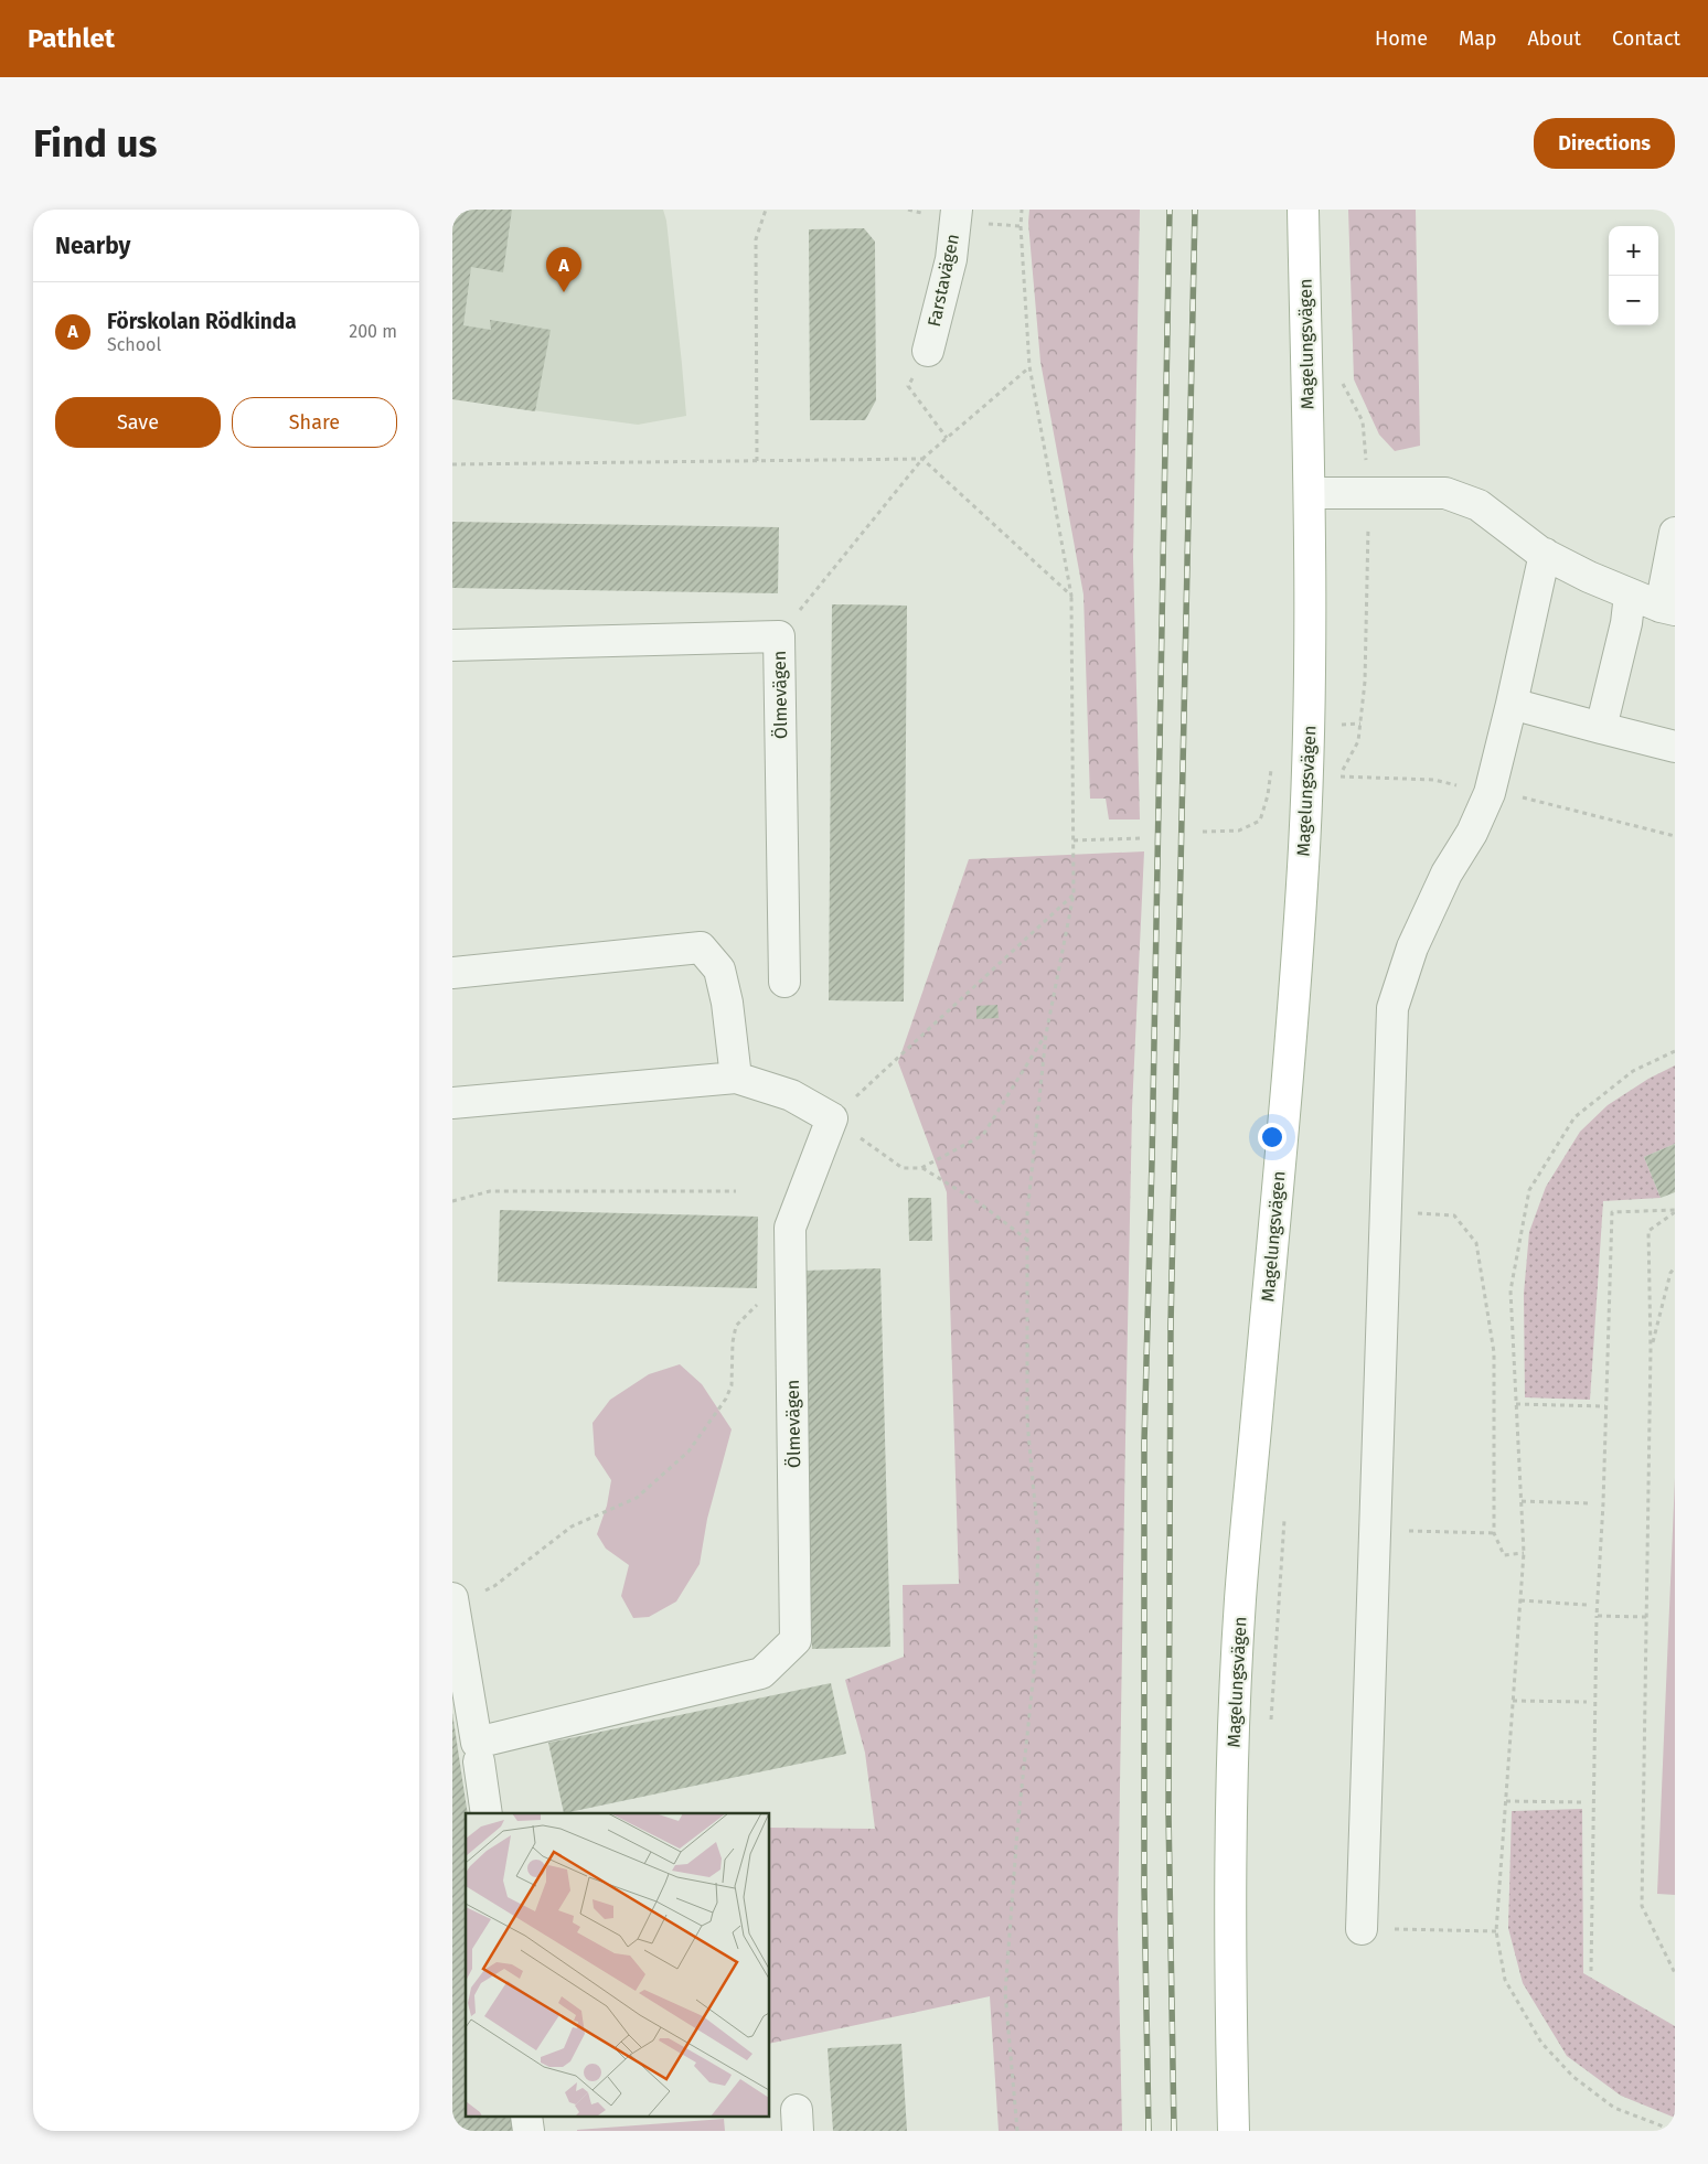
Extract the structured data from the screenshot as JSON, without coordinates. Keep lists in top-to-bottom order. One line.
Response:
{"streets":{"main road":["Magelungsvägen"],"street":["Farstavägen","Ölmevägen"]},"page":{"header":"Pathlet","nav":["Home","Map","About","Contact"],"buttons":["Directions",["Save","Share"]],"title":"Find us","heading":"Nearby","map_buttons":["+","−"],"pins":"A","list":[{"mark":"A","name":"Förskolan Rödkinda","note":"School","value":"200 m"}]}}
